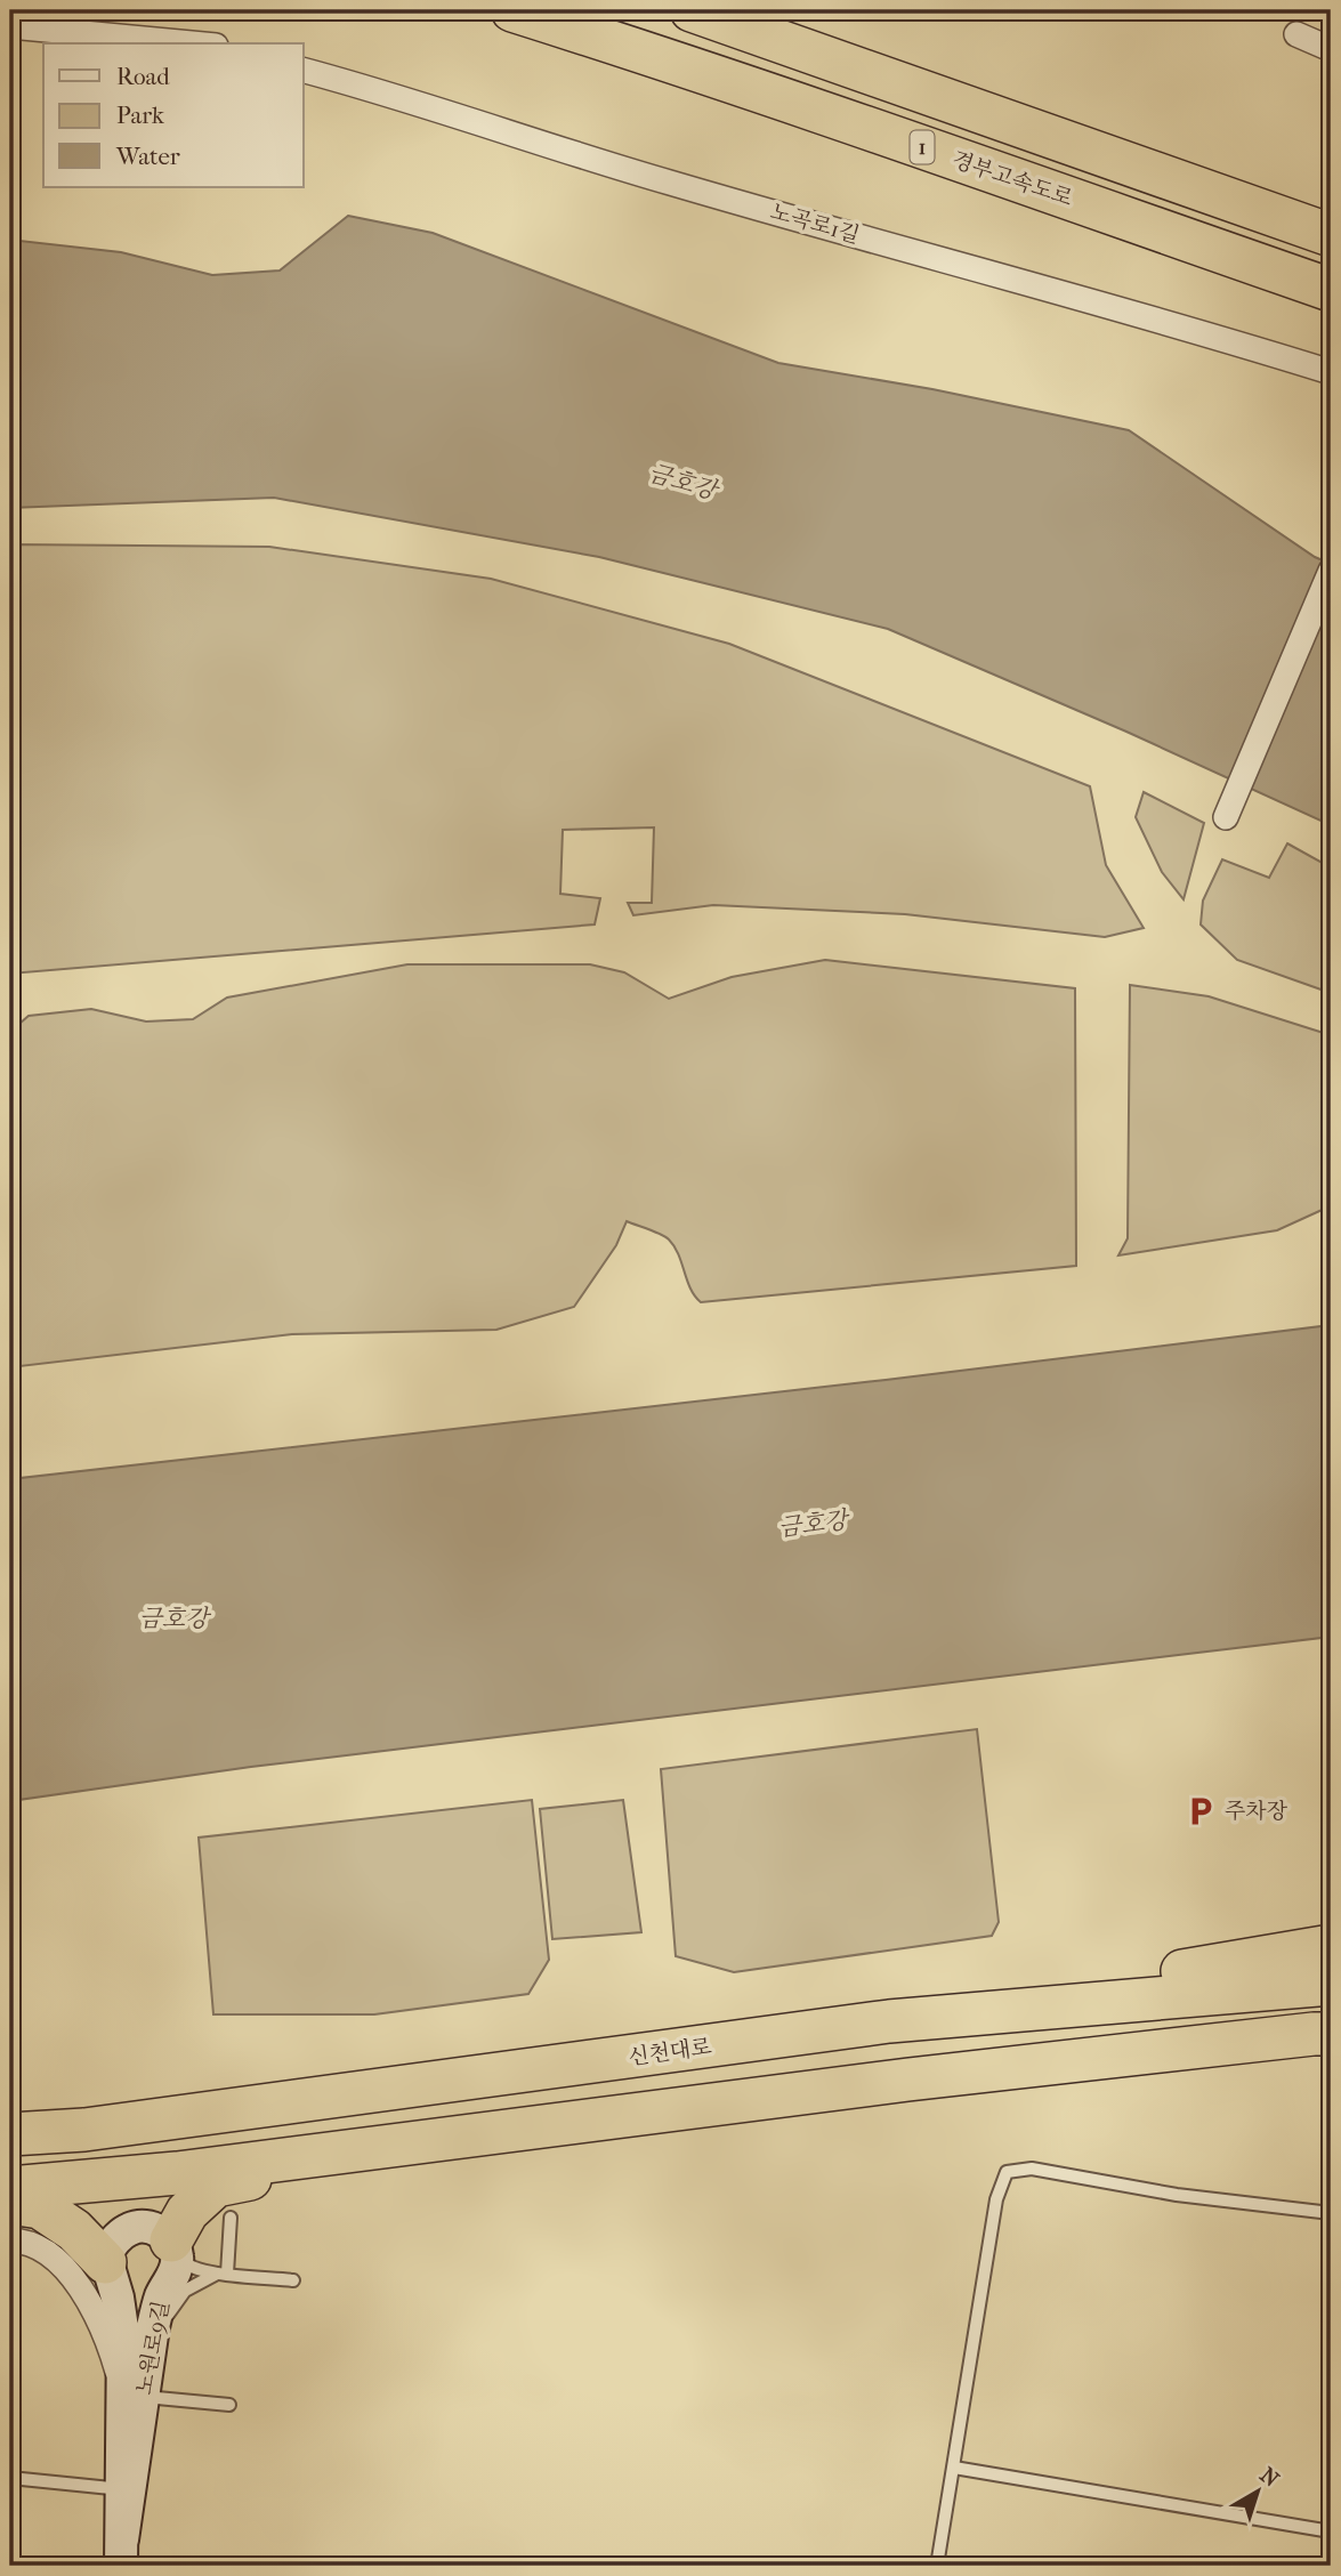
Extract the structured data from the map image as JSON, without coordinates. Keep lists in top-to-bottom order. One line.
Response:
{"streets":{"highway":["1","경부고속도로","신천대로"],"main road":["노원로9길"],"street":["노곡로1길"]},"water":["금호강"],"places":{"parking":["주차장"]},"legend":["Road","Park","Water"],"north":"top right"}
